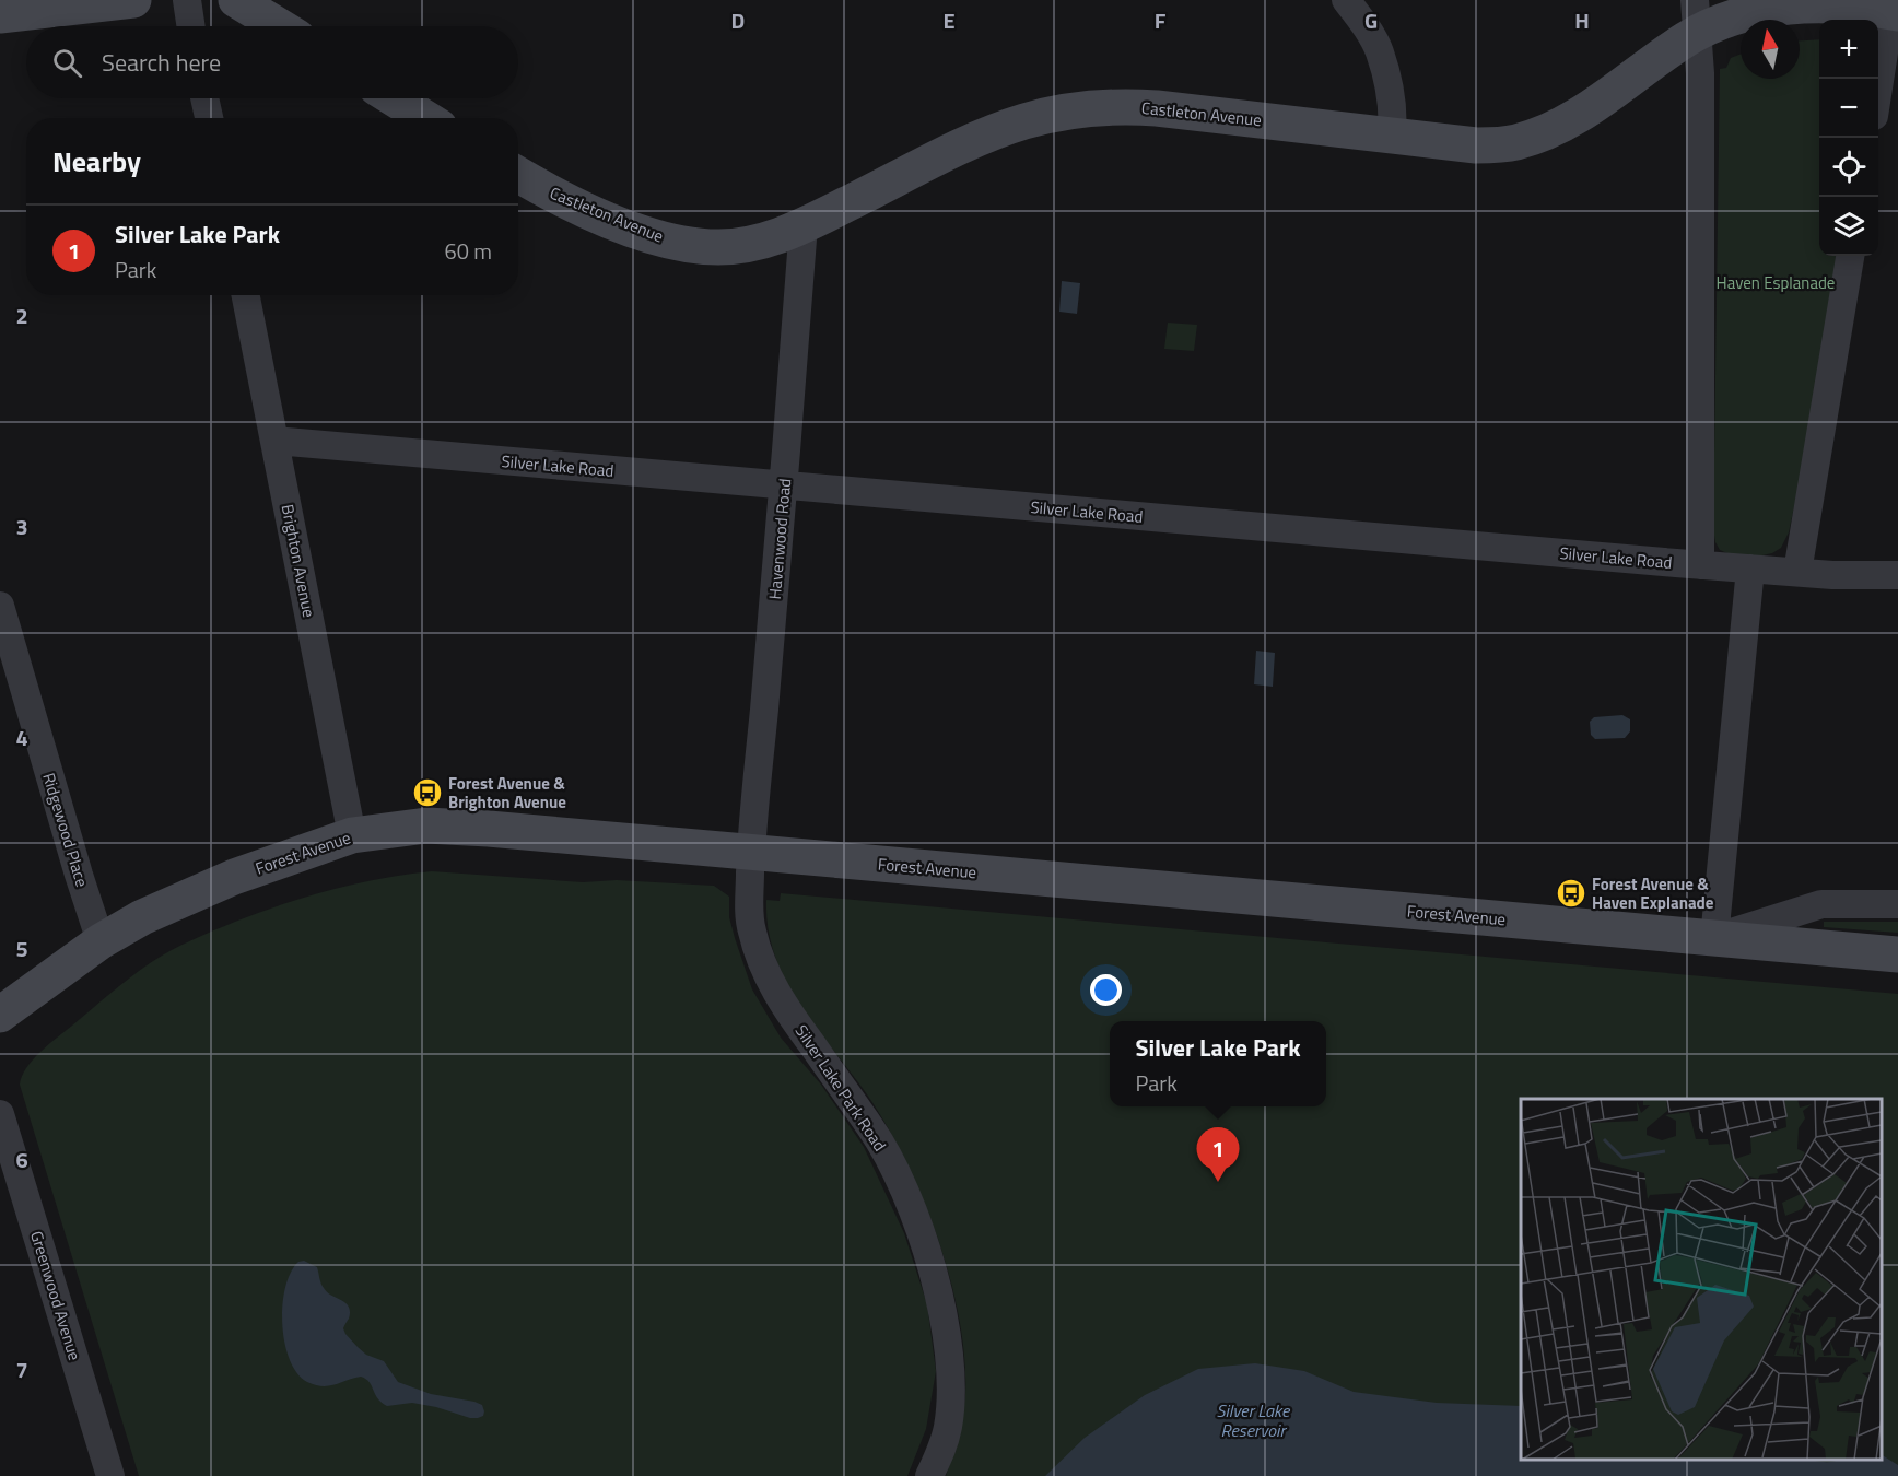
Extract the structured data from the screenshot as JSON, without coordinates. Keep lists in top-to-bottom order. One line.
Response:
{"streets":{"main road":["Castleton Avenue","Forest Avenue"],"street":["Silver Lake Road","Havenwood Road","Brighton Avenue","Ridgewood Place","Silver Lake Park Road","Greenwood Avenue"]},"crossings":[["Castleton Avenue","Havenwood Road"],["Silver Lake Road","Havenwood Road"],["Silver Lake Road","Brighton Avenue"],["Havenwood Road","Forest Avenue"],["Havenwood Road","Silver Lake Park Road"],["Brighton Avenue","Forest Avenue"],["Ridgewood Place","Forest Avenue"],["Forest Avenue","Silver Lake Park Road"]],"water":["Silver Lake Reservoir"],"parks":["Haven Esplanade"],"places":{"bus stop":["Forest Avenue & Brighton Avenue","Forest Avenue & Haven Explanade"]},"north":"top","page":{"map_buttons":["+","−"],"search":"Search here","heading":"Nearby","list":[{"mark":"1","name":"Silver Lake Park","note":"Park","value":"60 m"}],"popup":["Silver Lake Park","Park"],"pins":"1"},"grid":{"columns":["D","E","F","G","H"],"rows":["2","3","4","5","6","7"]}}
